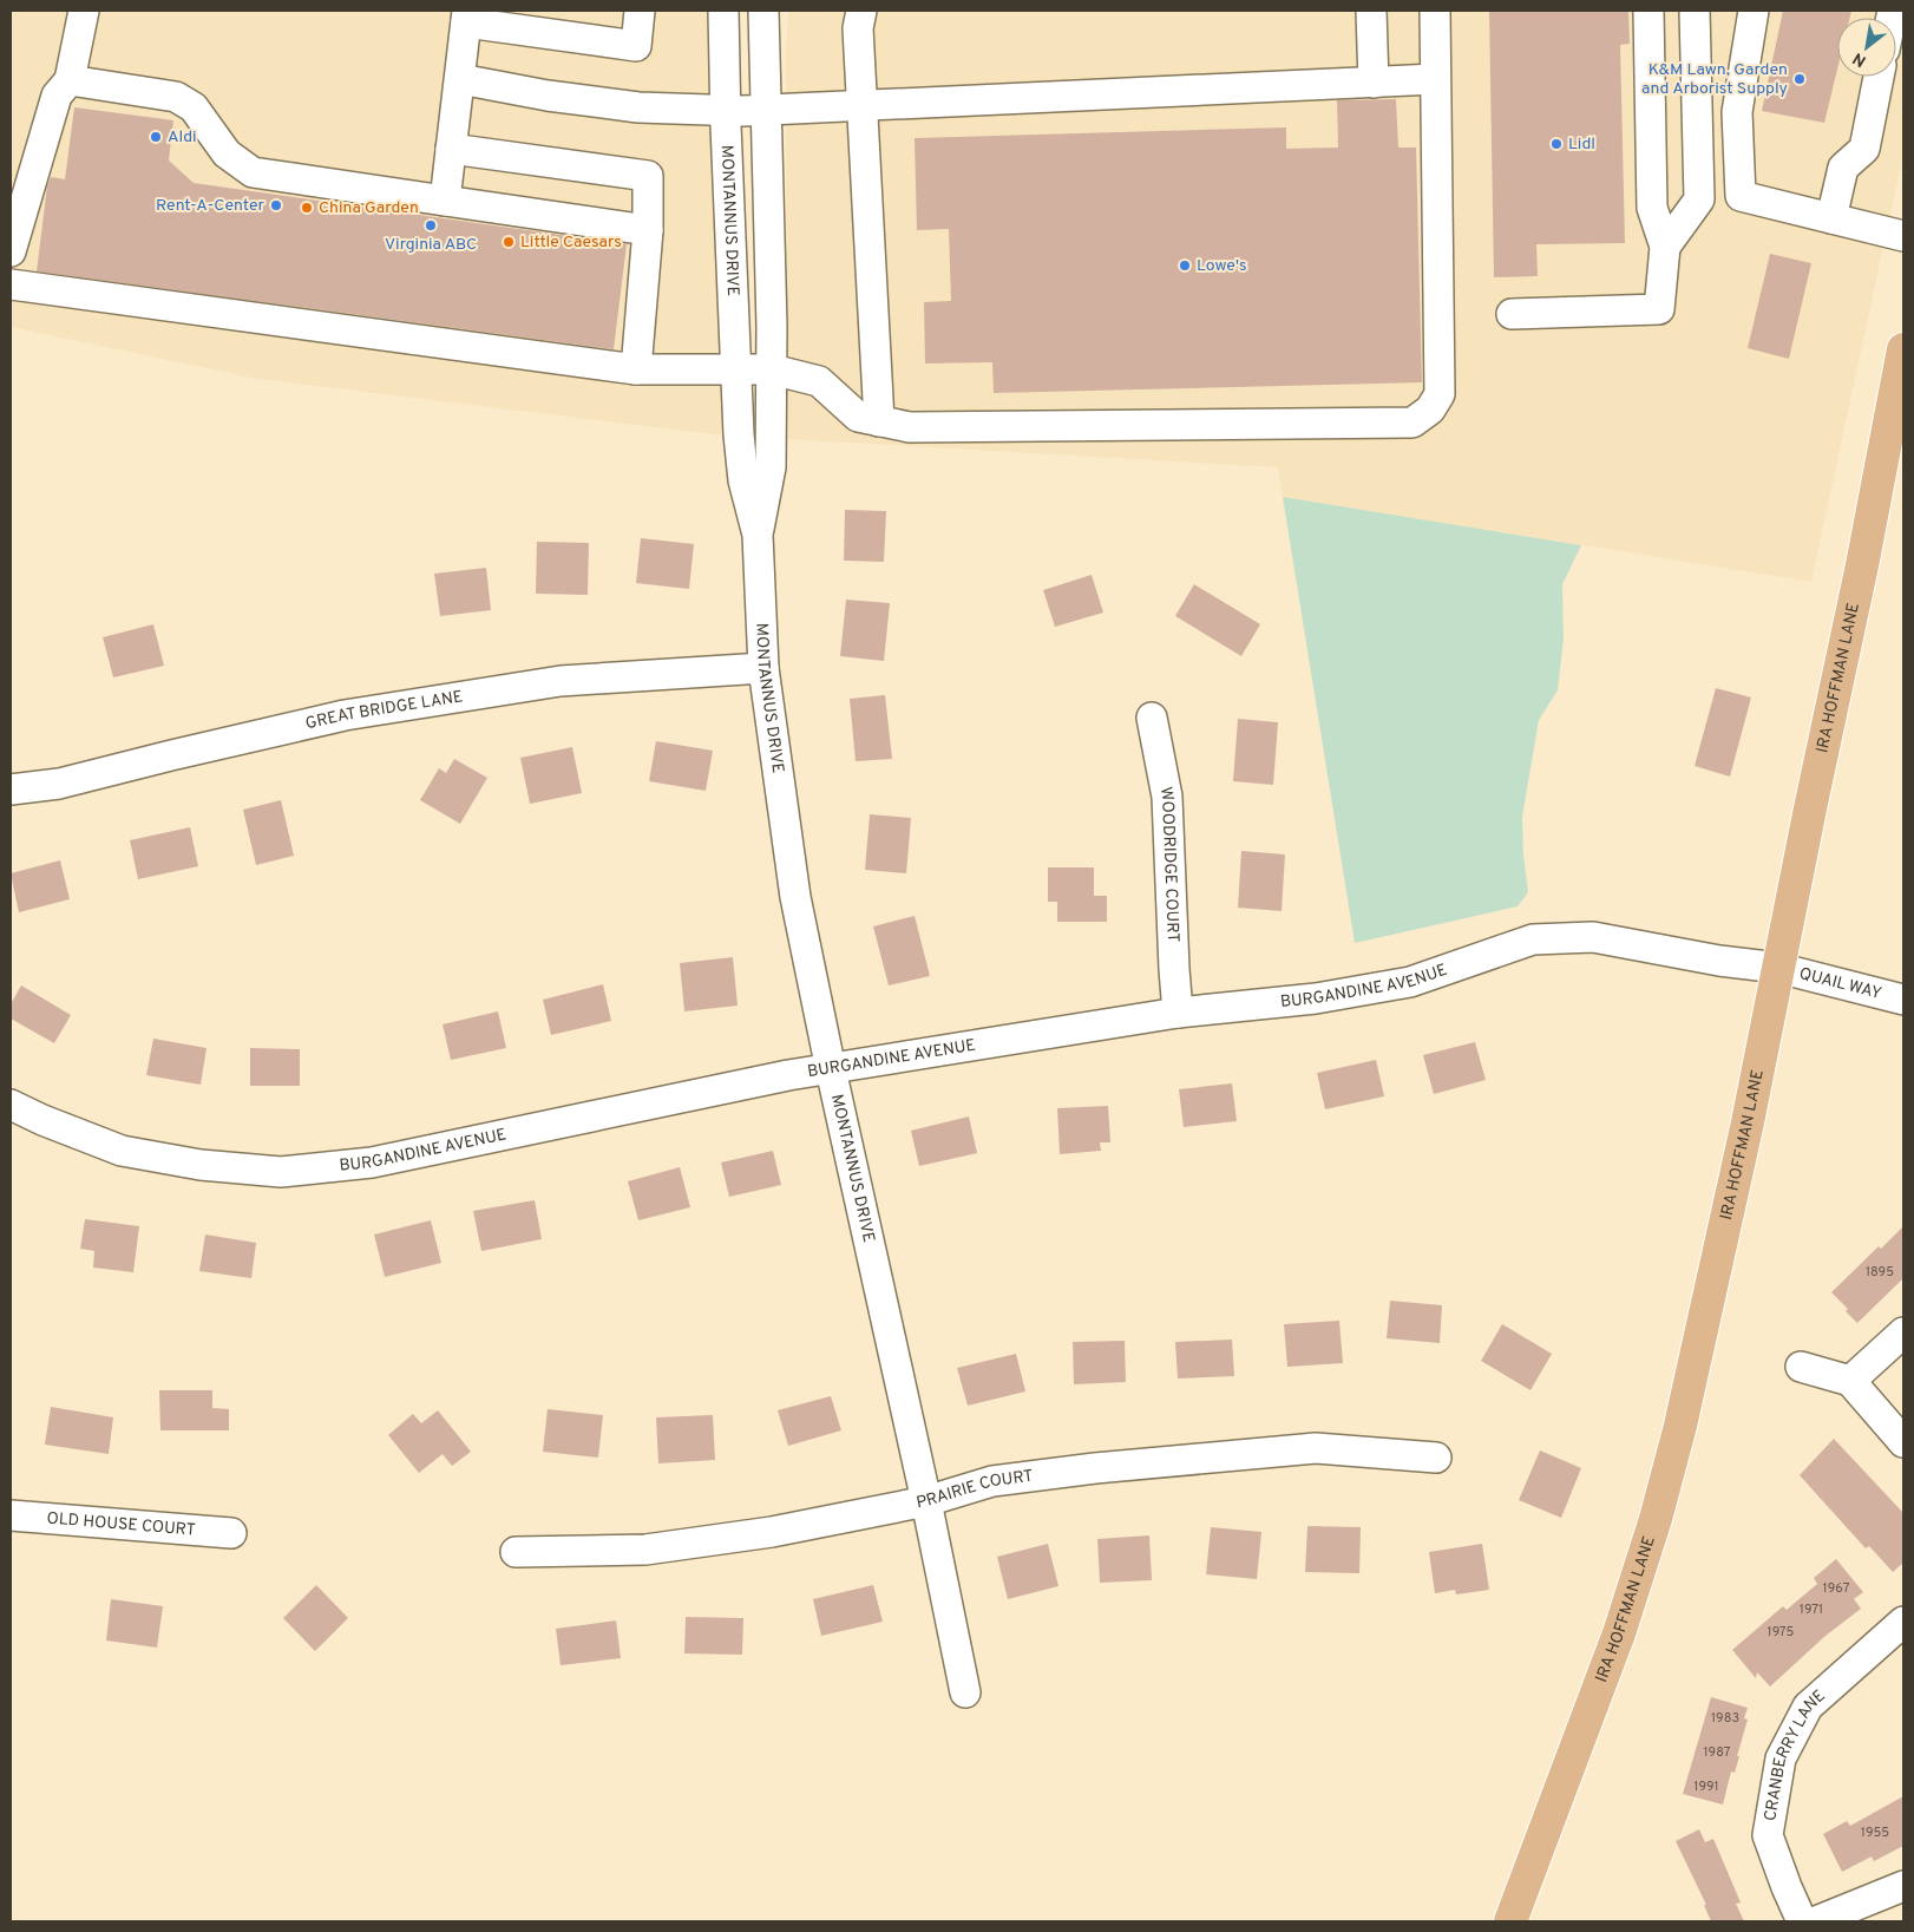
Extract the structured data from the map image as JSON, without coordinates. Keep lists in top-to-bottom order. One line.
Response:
{"streets":{"main road":["IRA HOFFMAN LANE"],"street":["MONTANNUS DRIVE","GREAT BRIDGE LANE","WOODRIDGE COURT","QUAIL WAY","BURGANDINE AVENUE","PRAIRIE COURT","OLD HOUSE COURT","CRANBERRY LANE"]},"crossings":[["MONTANNUS DRIVE","GREAT BRIDGE LANE"],["MONTANNUS DRIVE","BURGANDINE AVENUE"],["MONTANNUS DRIVE","PRAIRIE COURT"],["IRA HOFFMAN LANE","QUAIL WAY"],["IRA HOFFMAN LANE","BURGANDINE AVENUE"],["WOODRIDGE COURT","BURGANDINE AVENUE"],["QUAIL WAY","BURGANDINE AVENUE"]],"places":["K&M Lawn, Garden and Arborist Supply","Aldi","Lidl","Rent-A-Center","China Garden","Virginia ABC","Little Caesars","Lowe's"],"house_numbers":["1895","1967","1971","1975","1983","1987","1991","1955"],"north":"bottom left"}
